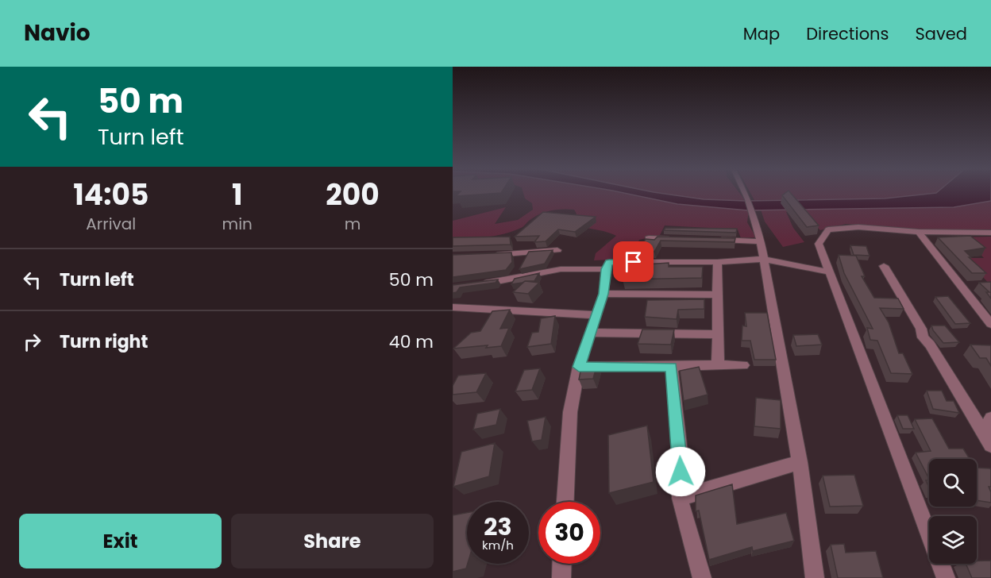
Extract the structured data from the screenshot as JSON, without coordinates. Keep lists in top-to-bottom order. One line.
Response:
{"page":{"header":"Navio","nav":["Map","Directions","Saved"],"turn":["50 m","Turn left"],"eta":["14:05","Arrival","1","min","200","m"],"list":[{"name":"Turn left","value":"50 m"},{"name":"Turn right","value":"40 m"}],"speed":"23 km/h","limit":"30","buttons":["Exit","Share"]}}
